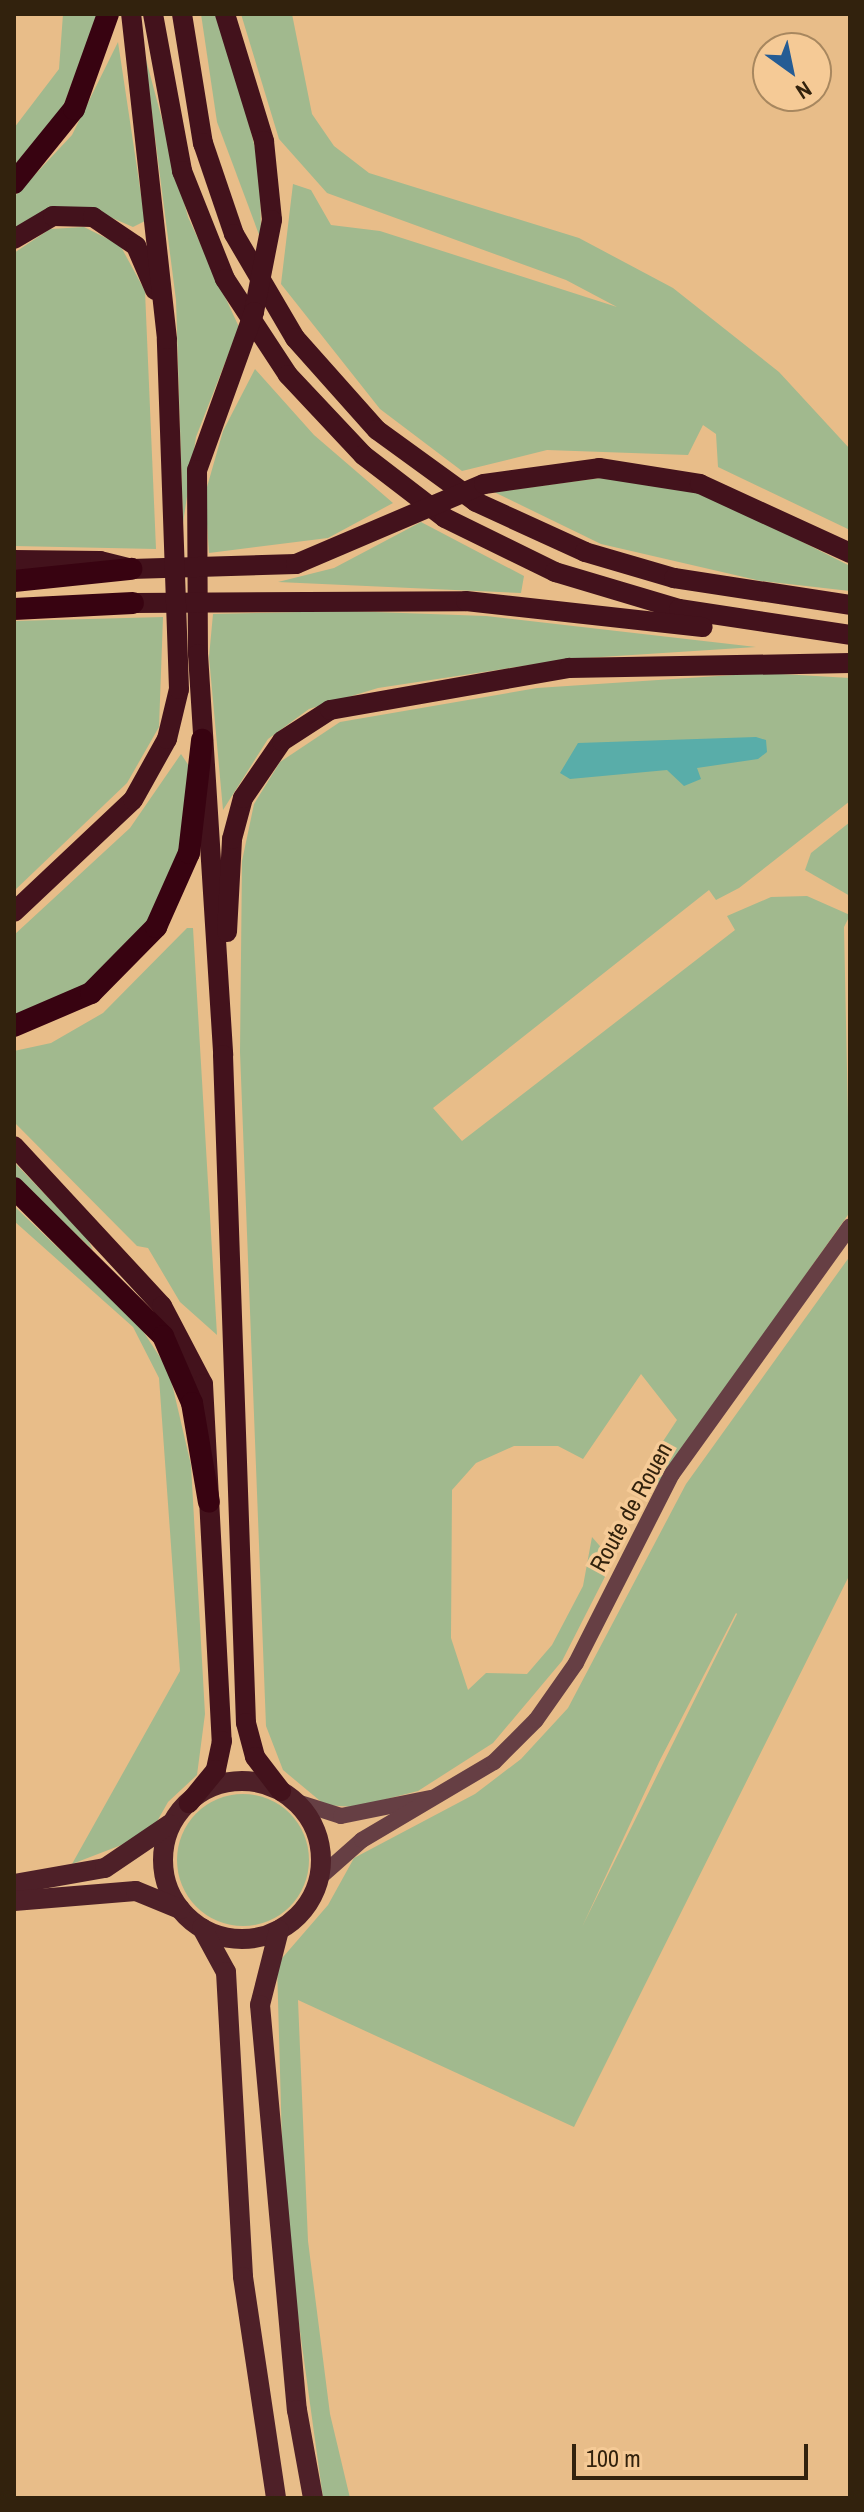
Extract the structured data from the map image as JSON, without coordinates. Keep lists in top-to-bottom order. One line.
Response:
{"streets":{"main road":["Route de Rouen"]},"scale_bar":"100 m","north":"bottom right"}
